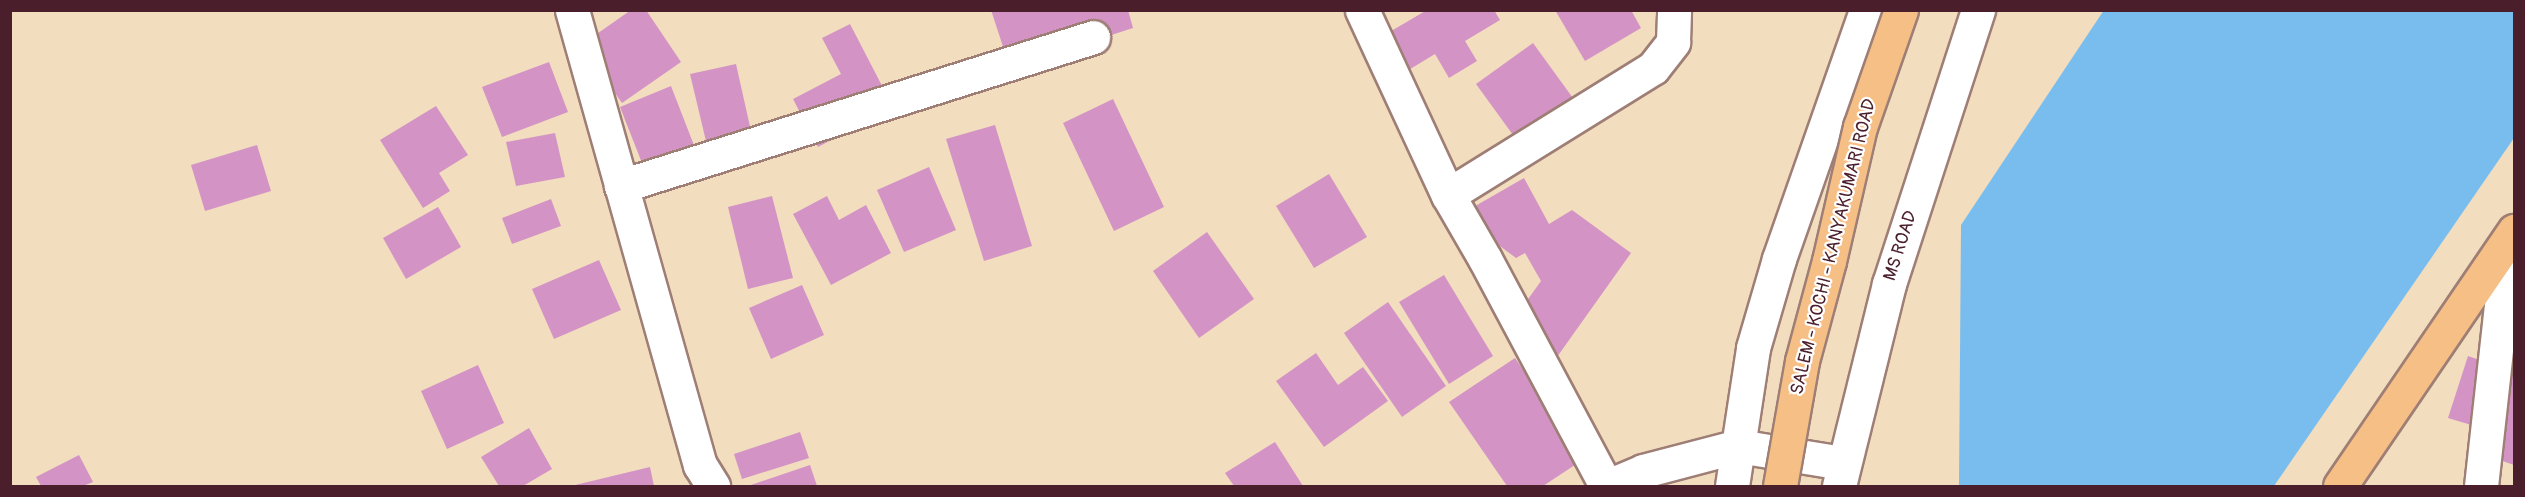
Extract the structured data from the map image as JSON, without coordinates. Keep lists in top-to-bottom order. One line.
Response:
{"streets":{"main road":["SALEM - KOCHI - KANYAKUMARI ROAD"],"street":["MS ROAD"]}}
